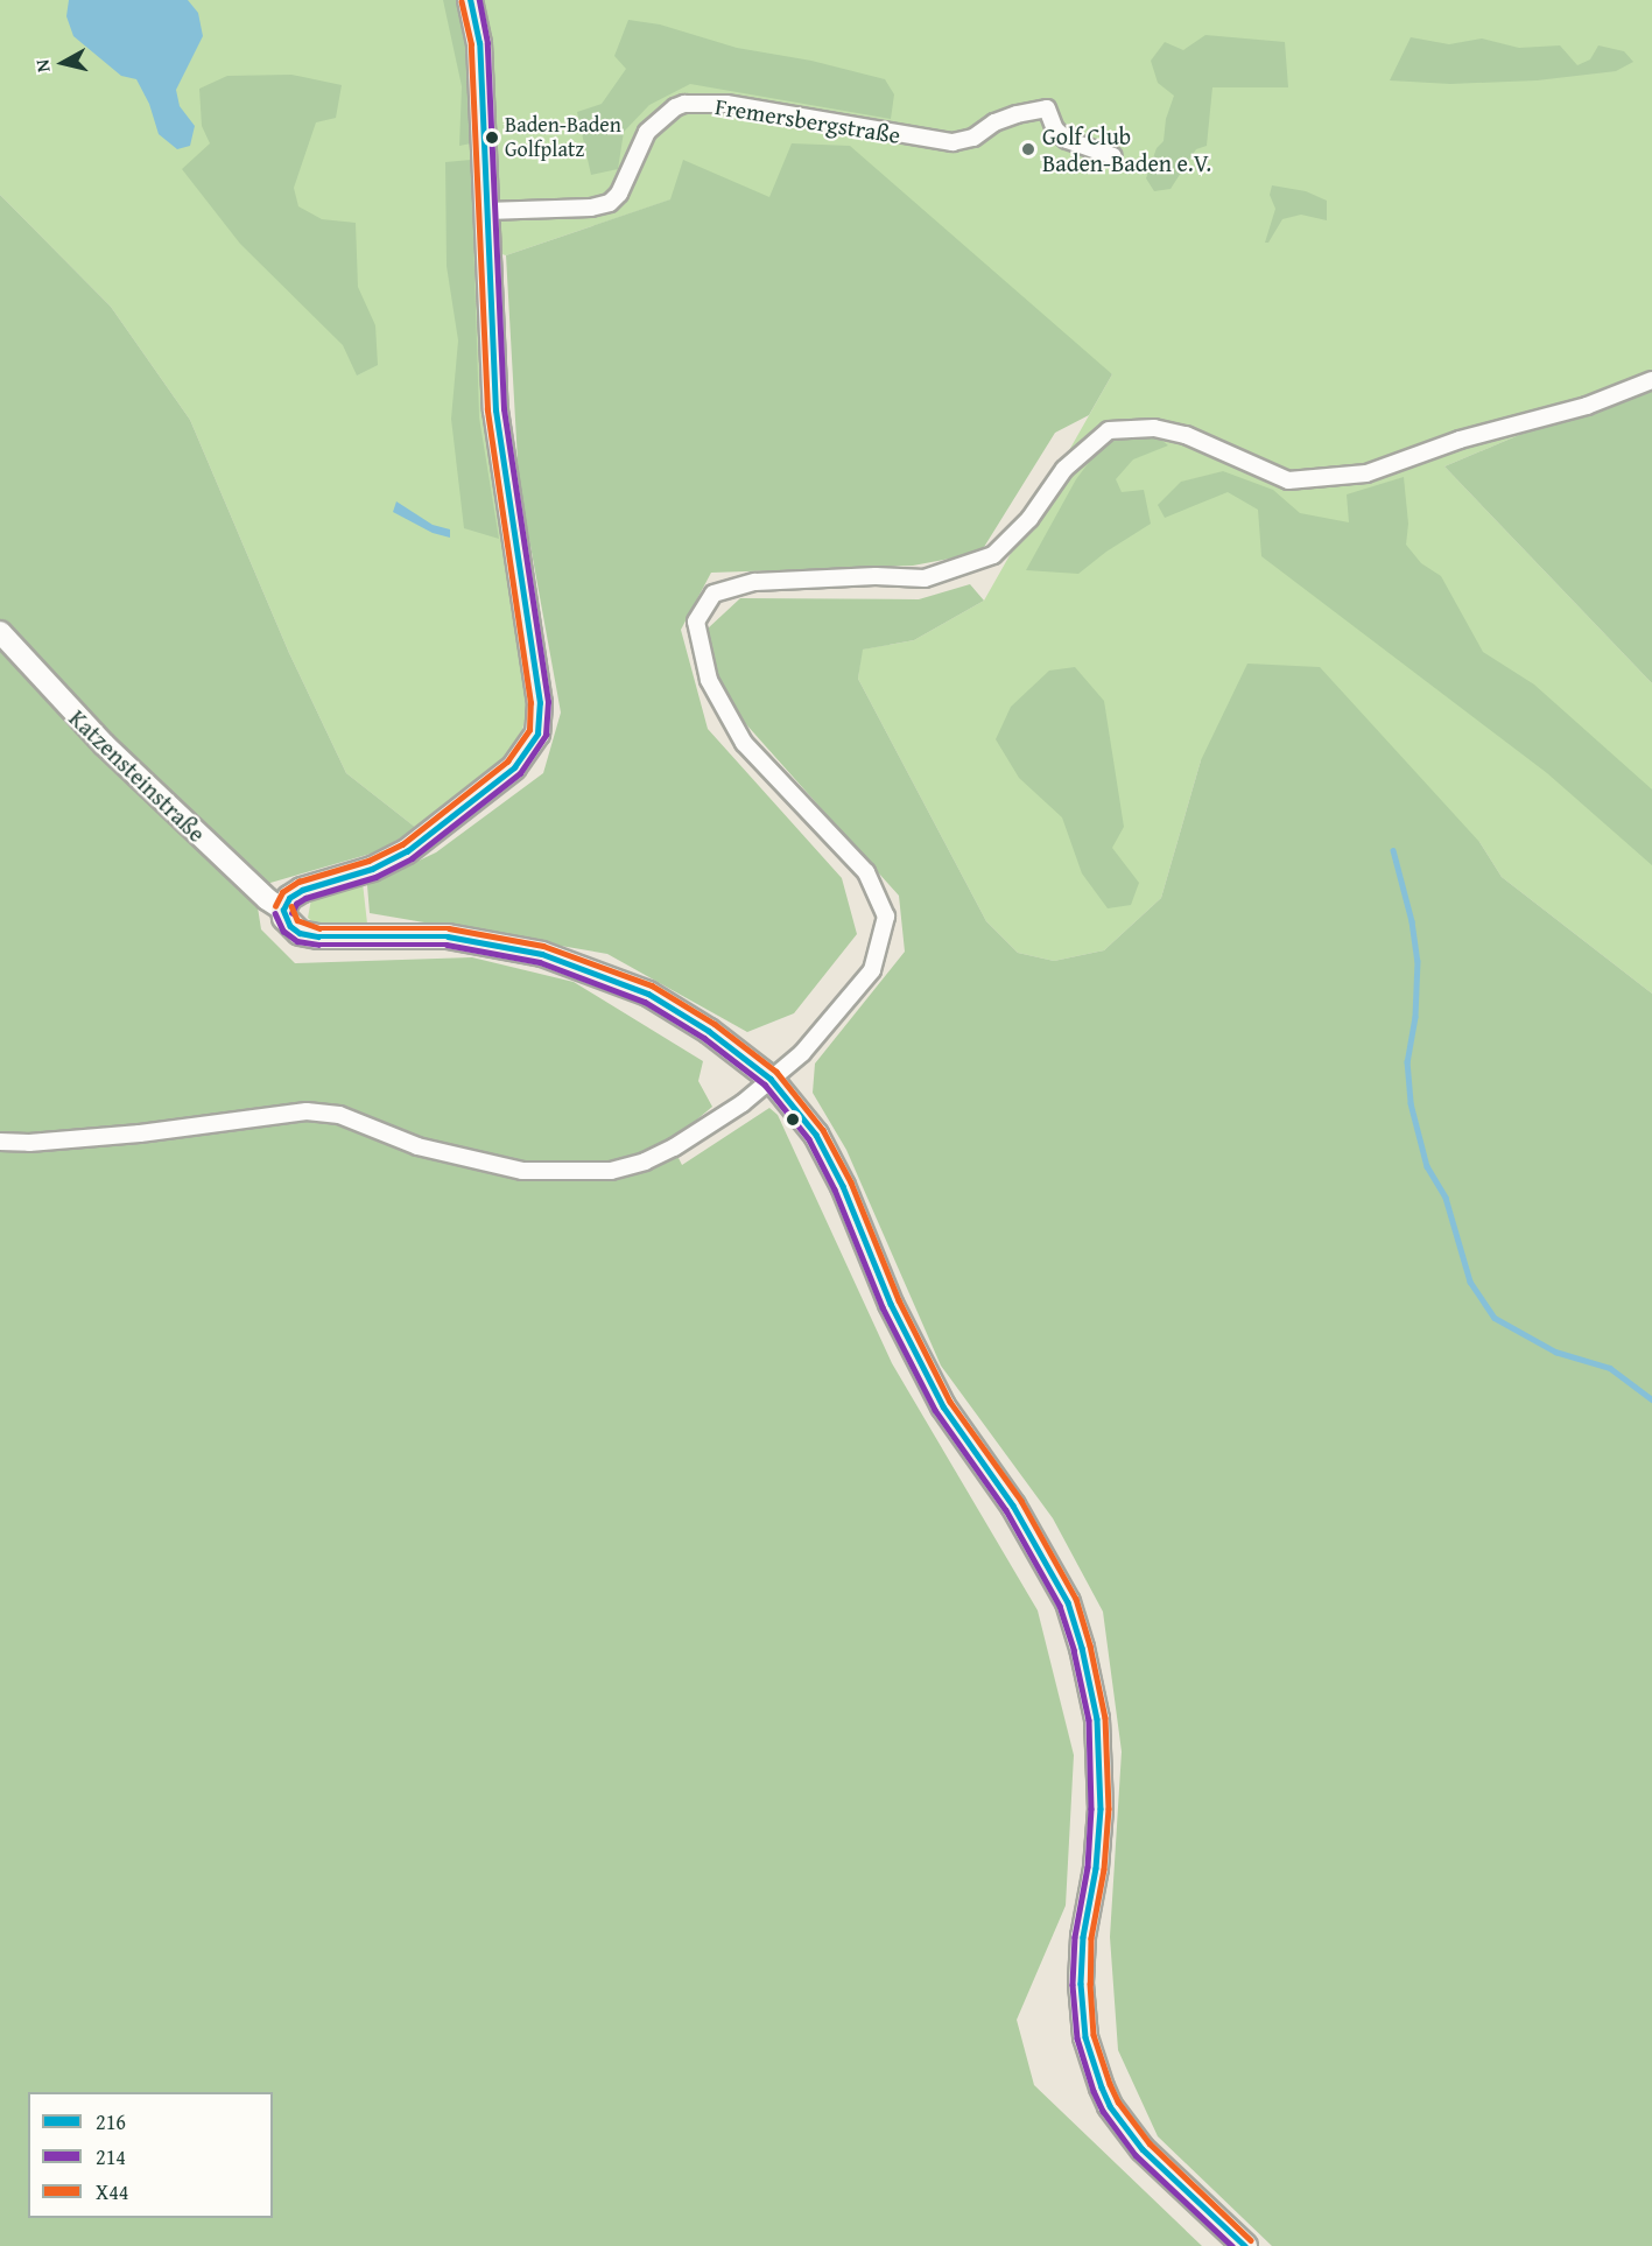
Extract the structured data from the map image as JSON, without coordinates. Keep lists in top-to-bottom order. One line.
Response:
{"streets":{"street":["Fremersbergstraße","Katzensteinstraße"]},"places":["Baden-Baden Golfplatz","Golf Club Baden-Baden e.V."],"lines":["transit line 216","transit line 214","transit line X44"],"legend":["216","214","X44"],"north":"left"}
